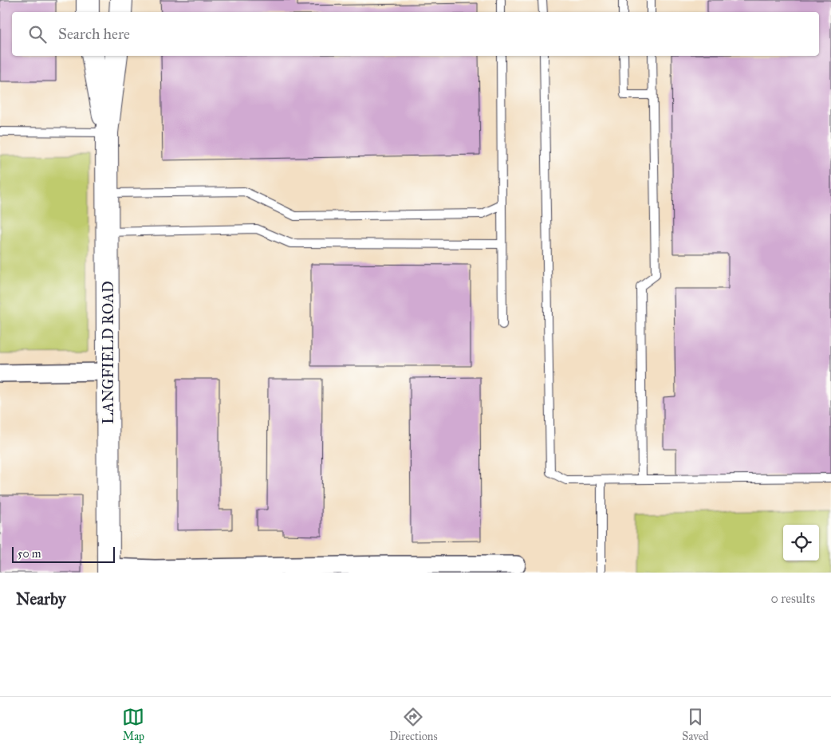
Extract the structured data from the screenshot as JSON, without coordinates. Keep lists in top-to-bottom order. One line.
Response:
{"streets":{"street":["LANGFIELD ROAD"]},"scale_bar":"50 m","page":{"search":"Search here","scale":"50 m","heading":["Nearby","0 results"],"nav":["Map","Directions","Saved"]}}
